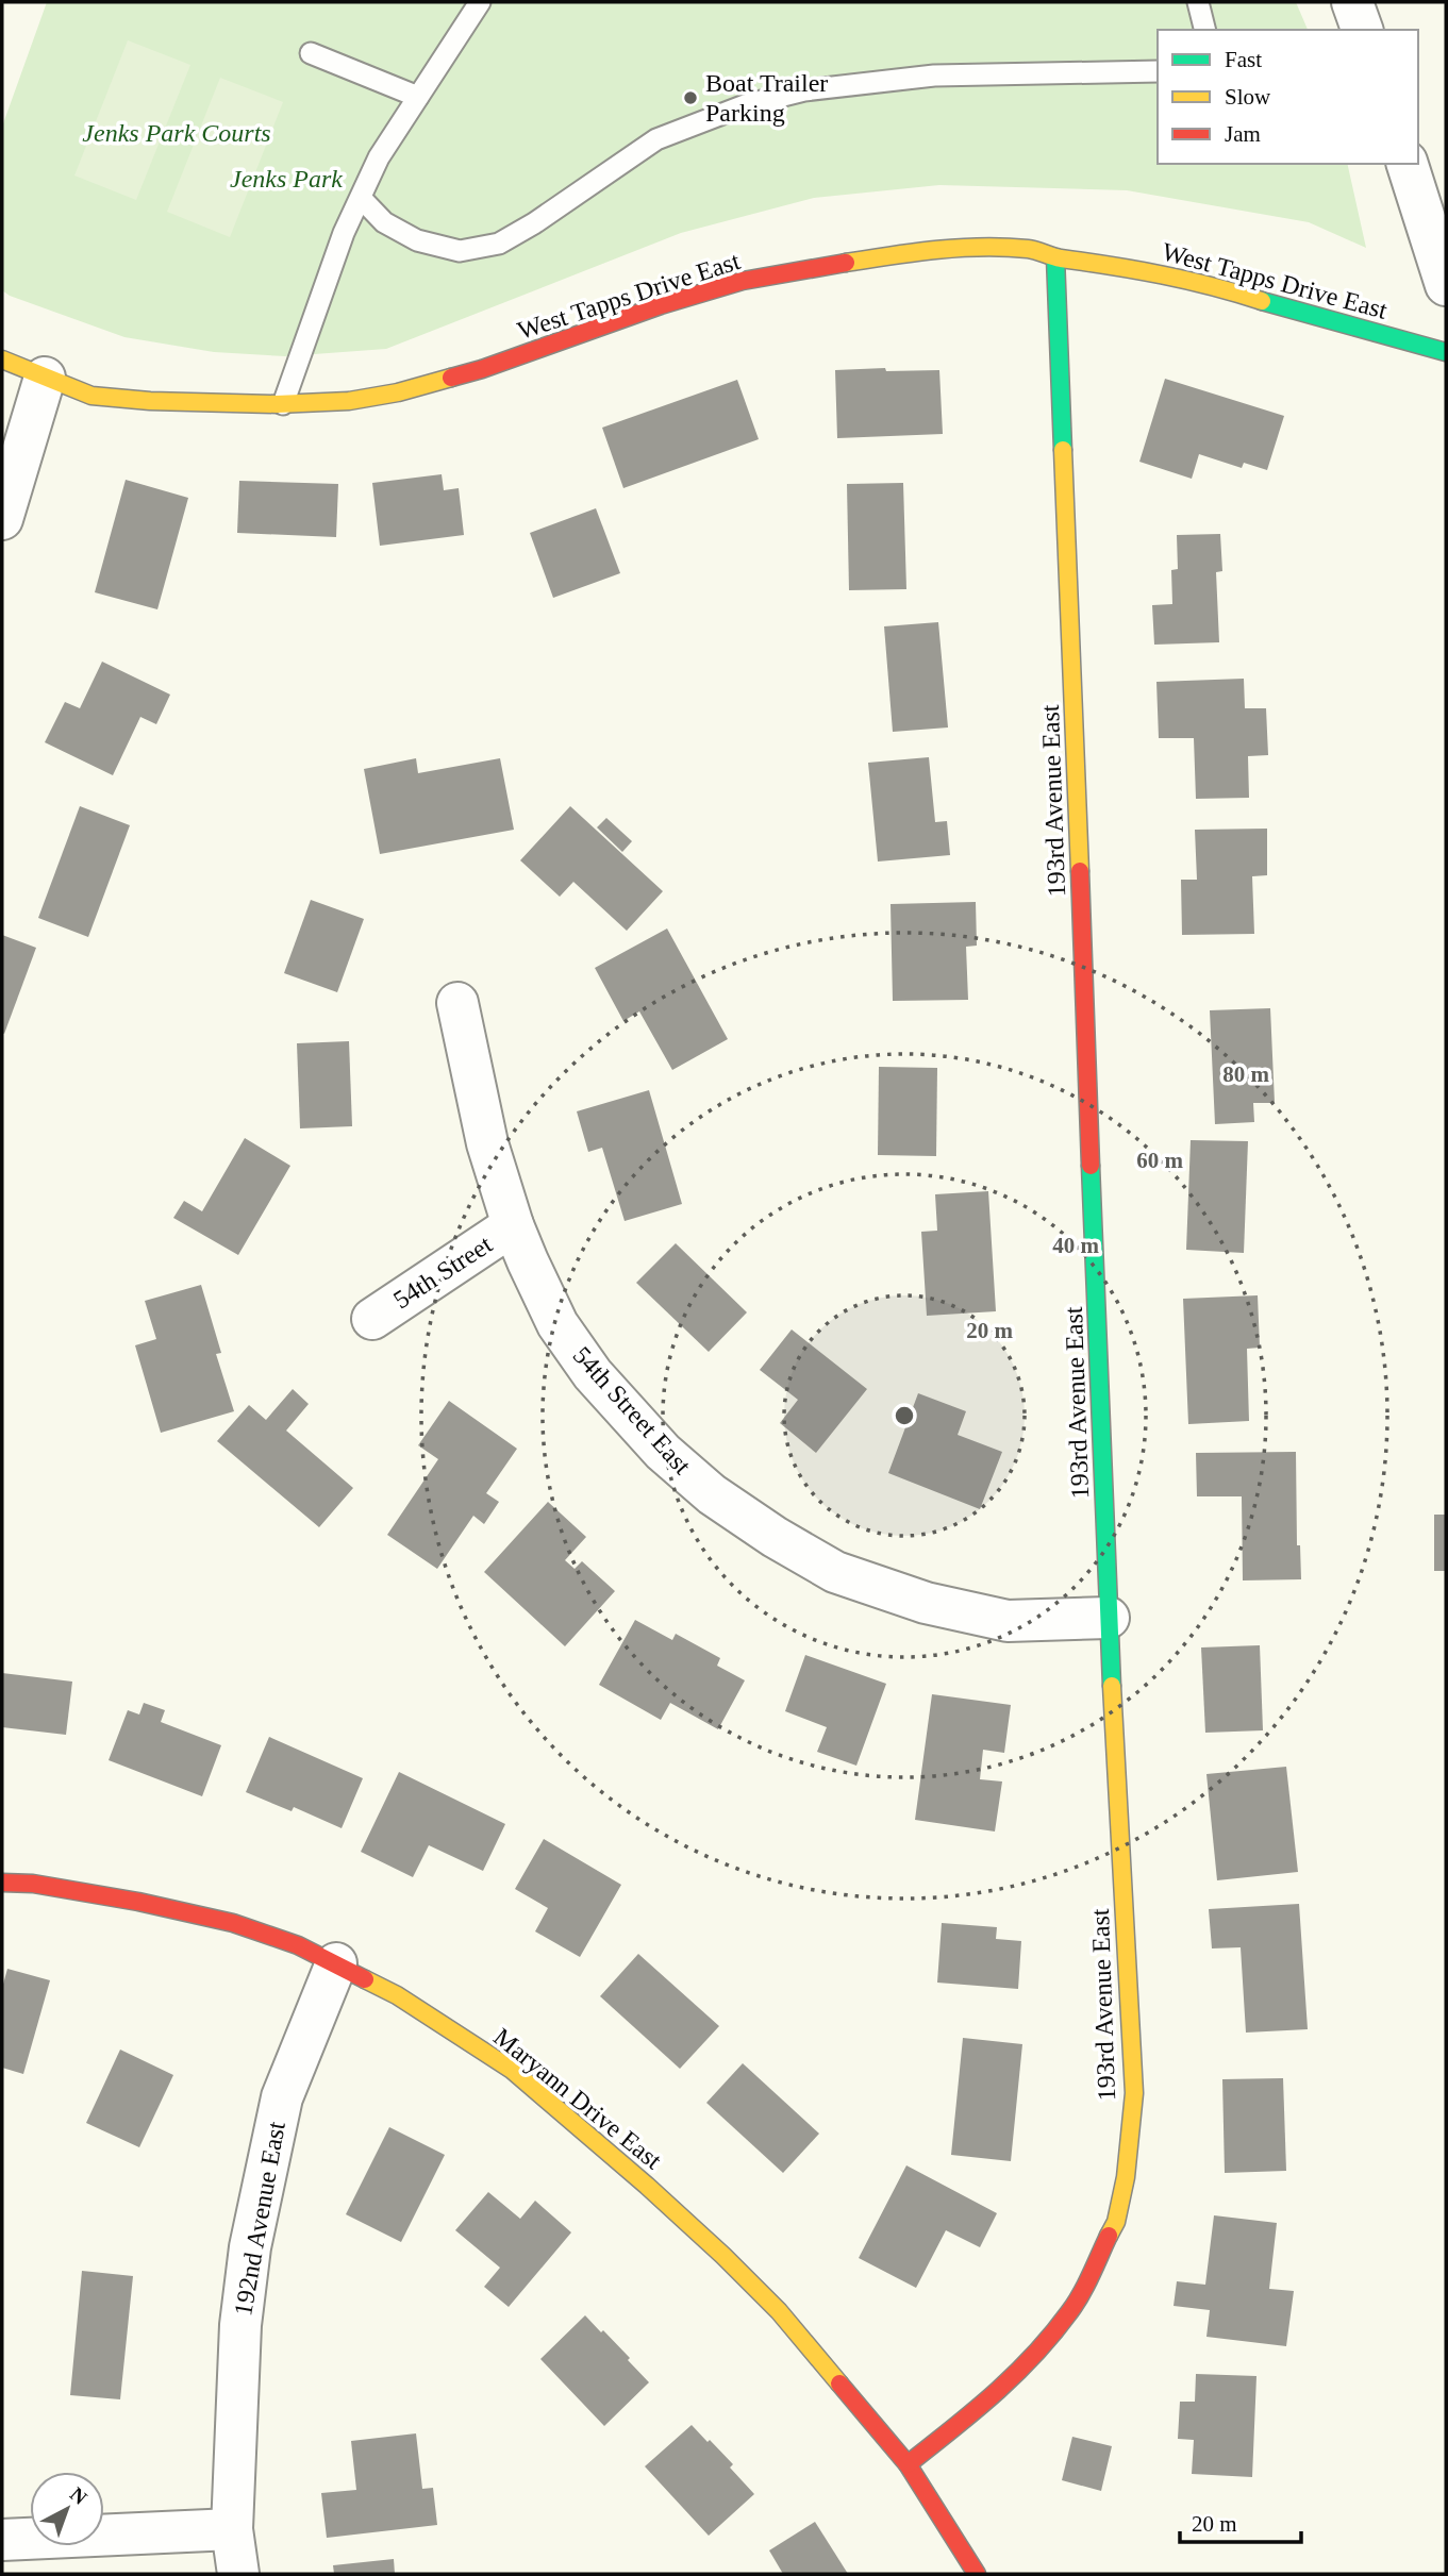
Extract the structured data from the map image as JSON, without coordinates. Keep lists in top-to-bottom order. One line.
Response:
{"streets":{"street":["West Tapps Drive East","193rd Avenue East","54th Street","54th Street East","Maryann Drive East","192nd Avenue East"]},"crossings":[["West Tapps Drive East","193rd Avenue East"],["193rd Avenue East","54th Street East"],["193rd Avenue East","Maryann Drive East"],["54th Street","54th Street East"],["Maryann Drive East","192nd Avenue East"]],"parks":["Jenks Park Courts","Jenks Park"],"places":["Boat Trailer Parking"],"legend":["Fast","Slow","Jam"],"scale_bar":"20 m","north":"top right","rings":["80 m","60 m","40 m","20 m"]}
